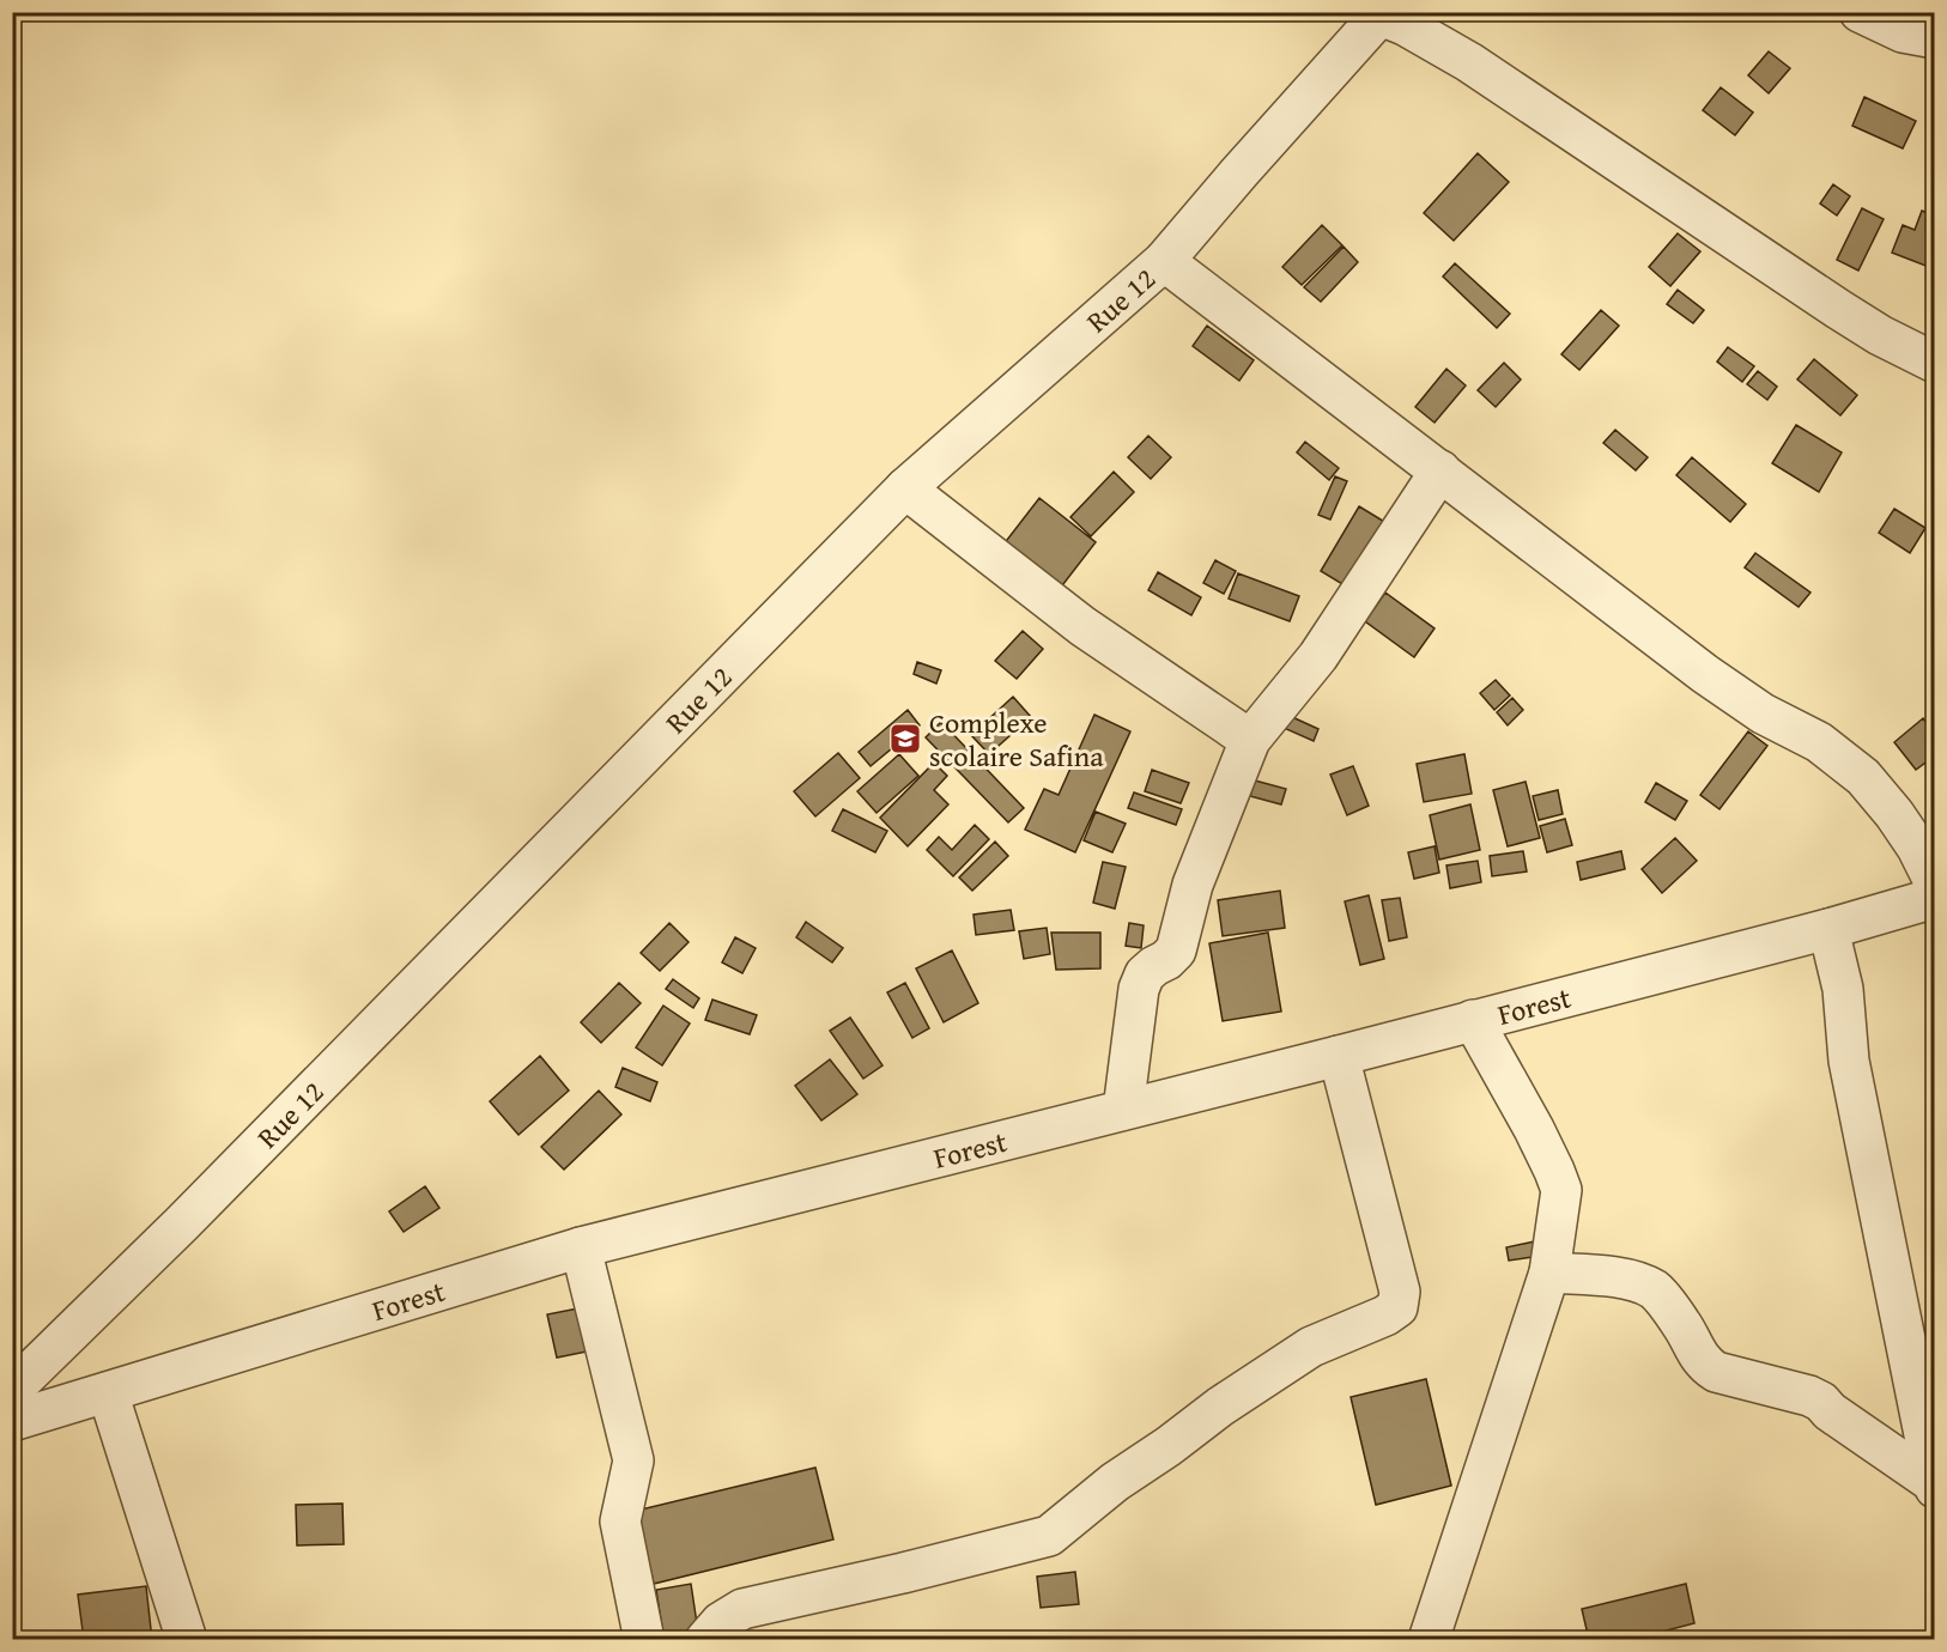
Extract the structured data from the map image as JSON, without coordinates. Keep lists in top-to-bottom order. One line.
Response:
{"streets":{"street":["Rue 12","Forest"]},"places":{"school or university":["Complexe scolaire Safina"]}}
